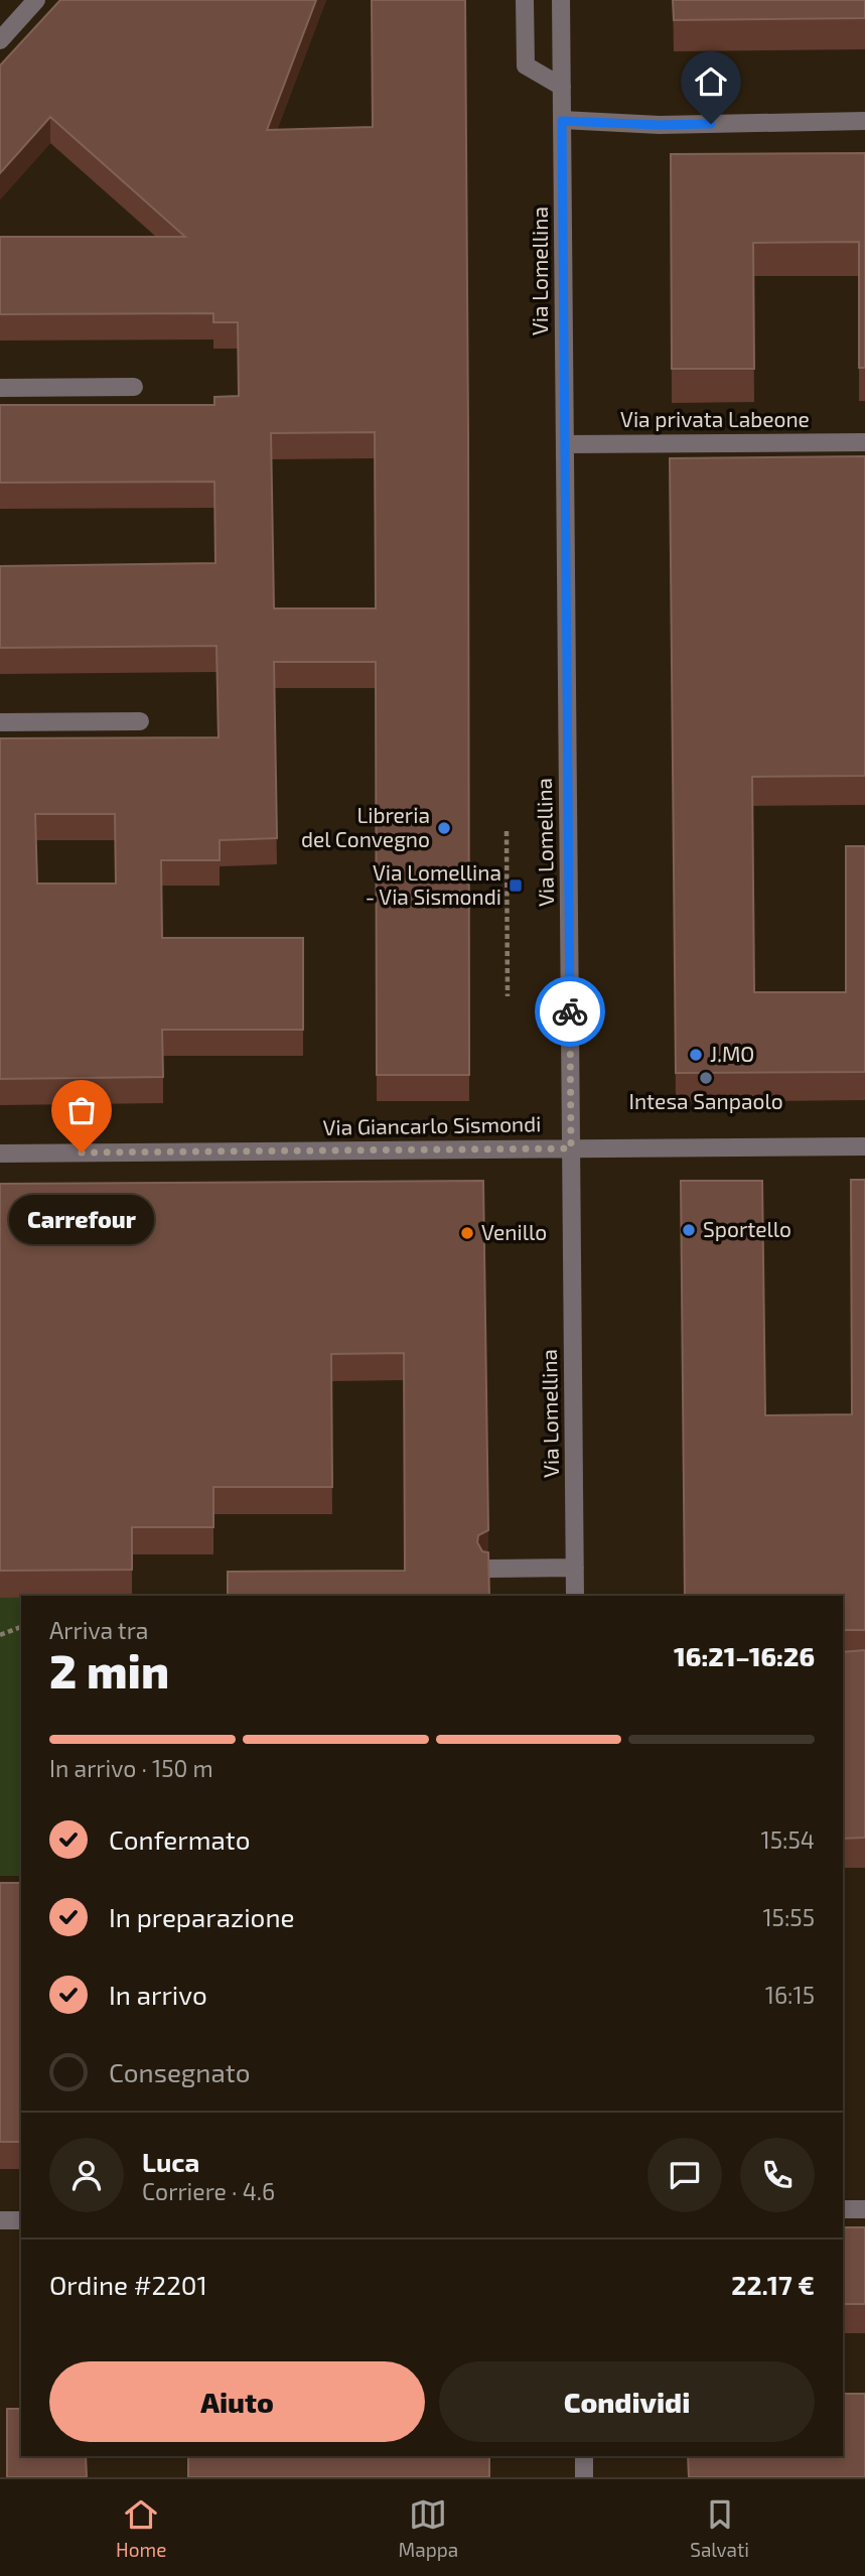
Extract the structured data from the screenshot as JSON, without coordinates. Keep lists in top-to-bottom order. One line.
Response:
{"streets":{"street":["Via Lomellina","Via privata Labeone","Via Giancarlo Sismondi"]},"crossings":[["Via Lomellina","Via privata Labeone"],["Via Lomellina","Via Giancarlo Sismondi"]],"places":{"other":["Libreria del Convegno","J.MO","Intesa Sanpaolo","Carrefour","Sportello","Venillo"],"transit":["Via Lomellina - Via Sismondi"]},"page":{"bubble":"Carrefour","heading":["2 min","Arriva tra","16:21–16:26"],"panel":["Luca","Corriere · 4.6","Ordine #2201","22.17 €"],"bar":"In arrivo · 150 m","list":[["Confermato","15:54"],["In preparazione","15:55"],["In arrivo","16:15"],"Consegnato"],"buttons":["Aiuto","Condividi"],"tabs":["Home","Mappa","Salvati"]}}
